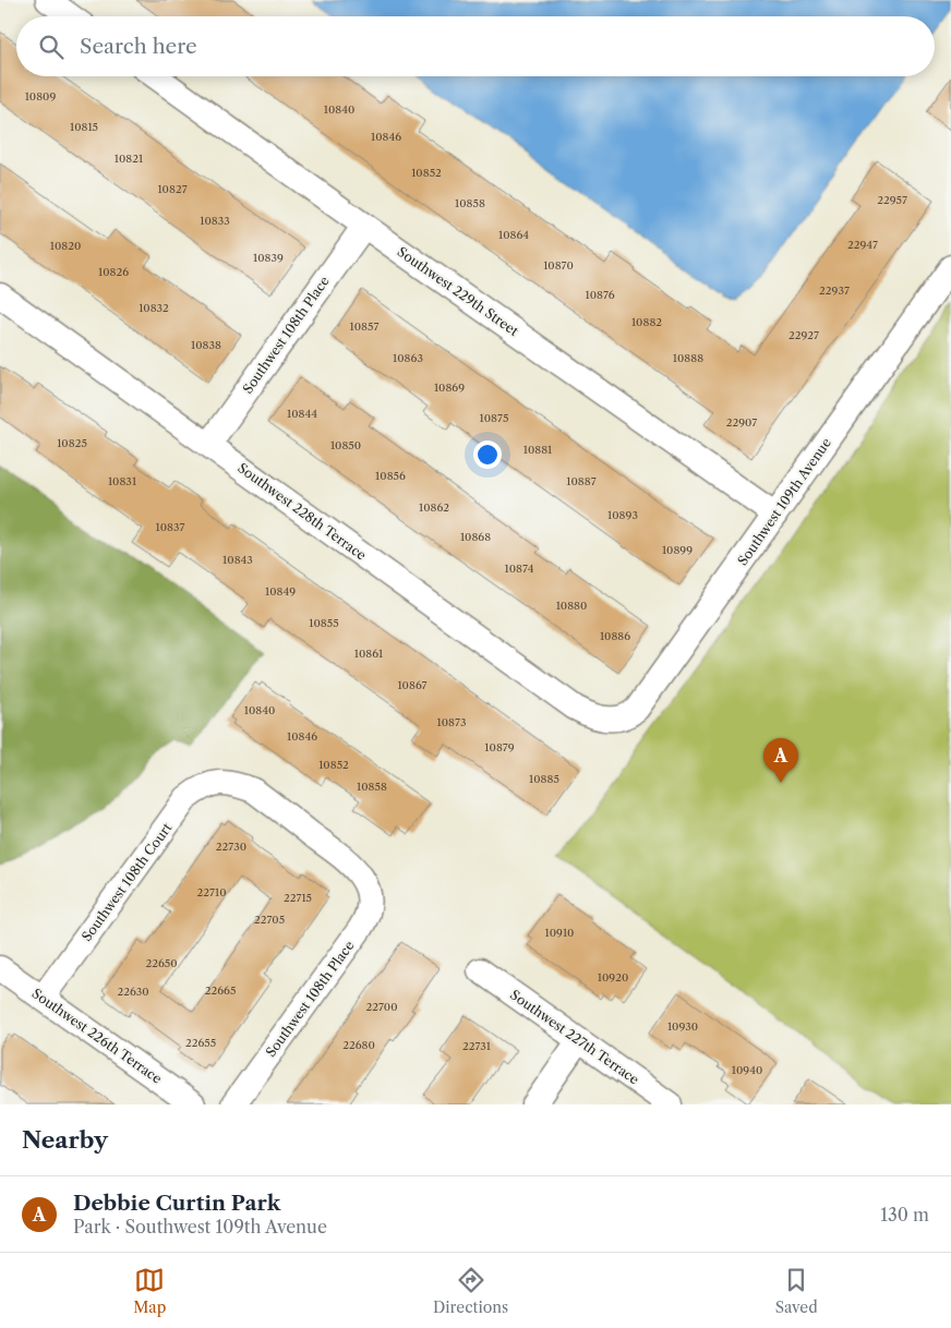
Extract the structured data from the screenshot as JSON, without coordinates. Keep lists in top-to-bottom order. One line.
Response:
{"streets":{"street":["Southwest 229th Street","Southwest 108th Place","Southwest 109th Avenue","Southwest 228th Terrace","Southwest 108th Court","Southwest 226th Terrace","Southwest 227th Terrace"]},"crossings":[["Southwest 229th Street","Southwest 108th Place"],["Southwest 229th Street","Southwest 109th Avenue"],["Southwest 108th Place","Southwest 228th Terrace"],["Southwest 108th Place","Southwest 108th Court"],["Southwest 109th Avenue","Southwest 228th Terrace"],["Southwest 108th Court","Southwest 226th Terrace"]],"house_numbers":["10809","10840","10815","10846","10821","10852","10827","22957","10858","10833","10864","22947","10820","10839","10870","10826","22937","10876","10832","10882","10857","22927","10838","10863","10888","10869","10844","10875","22907","10825","10850","10881","10856","10831","10887","10862","10893","10837","10868","10899","10843","10874","10849","10880","10855","10886","10861","10867","10840","10873","10846","10879","10852","10885","10858","22730","22710","22715","22705","10910","22650","10920","22665","22630","22700","10930","22655","22680","22731","10940"],"page":{"search":"Search here","pins":"A","heading":"Nearby","list":[{"mark":"A","name":"Debbie Curtin Park","note":"Park · Southwest 109th Avenue","value":"130 m"}],"nav":["Map","Directions","Saved"]}}
